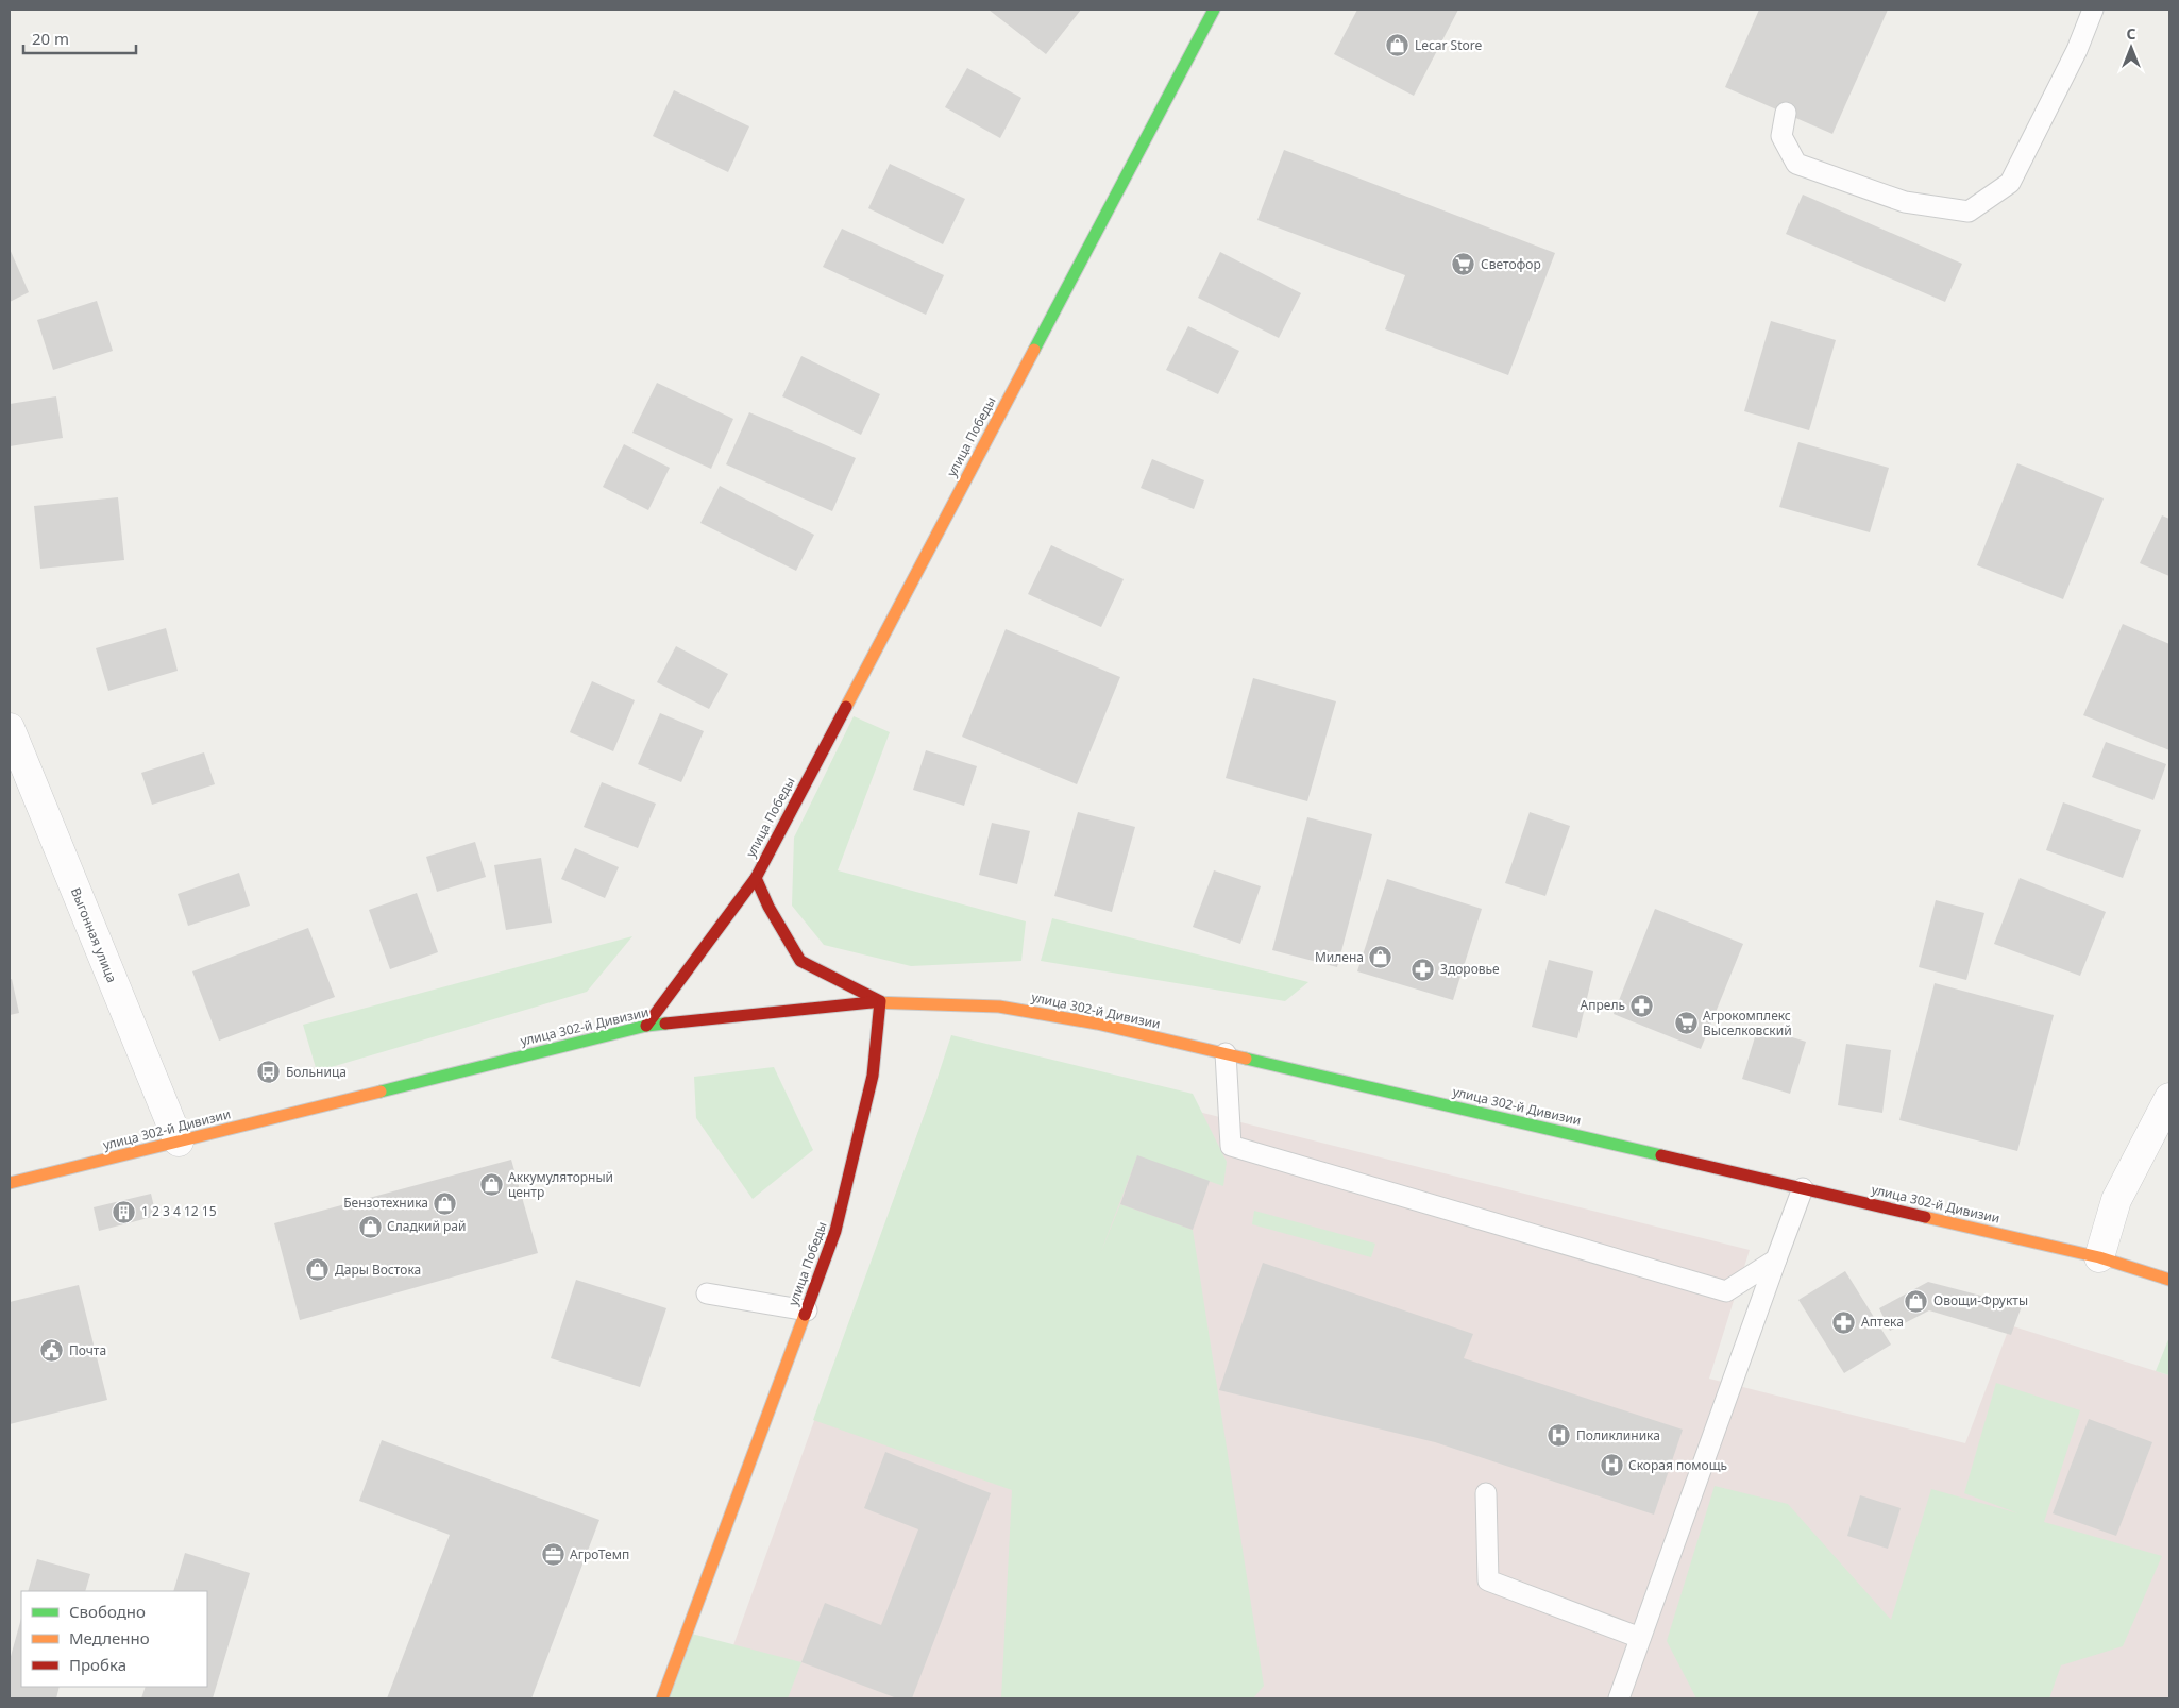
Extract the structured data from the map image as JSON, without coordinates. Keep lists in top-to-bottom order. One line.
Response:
{"streets":{"main road":["улица Победы","улица 302-й Дивизии"],"street":["Выгонная улица"]},"crossings":[["улица Победы","улица 302-й Дивизии"],["Выгонная улица","улица 302-й Дивизии"]],"places":{"shop":["Lecar Store","Милена","Аккумуляторный центр","Бензотехника","Сладкий рай","Дары Востока","Овощи-Фрукты"],"supermarket":["Светофор","Агрокомплекс Выселковский"],"pharmacy":["Здоровье","Апрель","Аптека"],"bus stop":["Больница"],"building":["1 2 3 4 12 15"],"public building":["Почта"],"hospital":["Поликлиника","Скорая помощь"],"office":["АгроТемп"]},"legend":["Свободно","Медленно","Пробка"],"scale_bar":"20 m","north":"top"}
